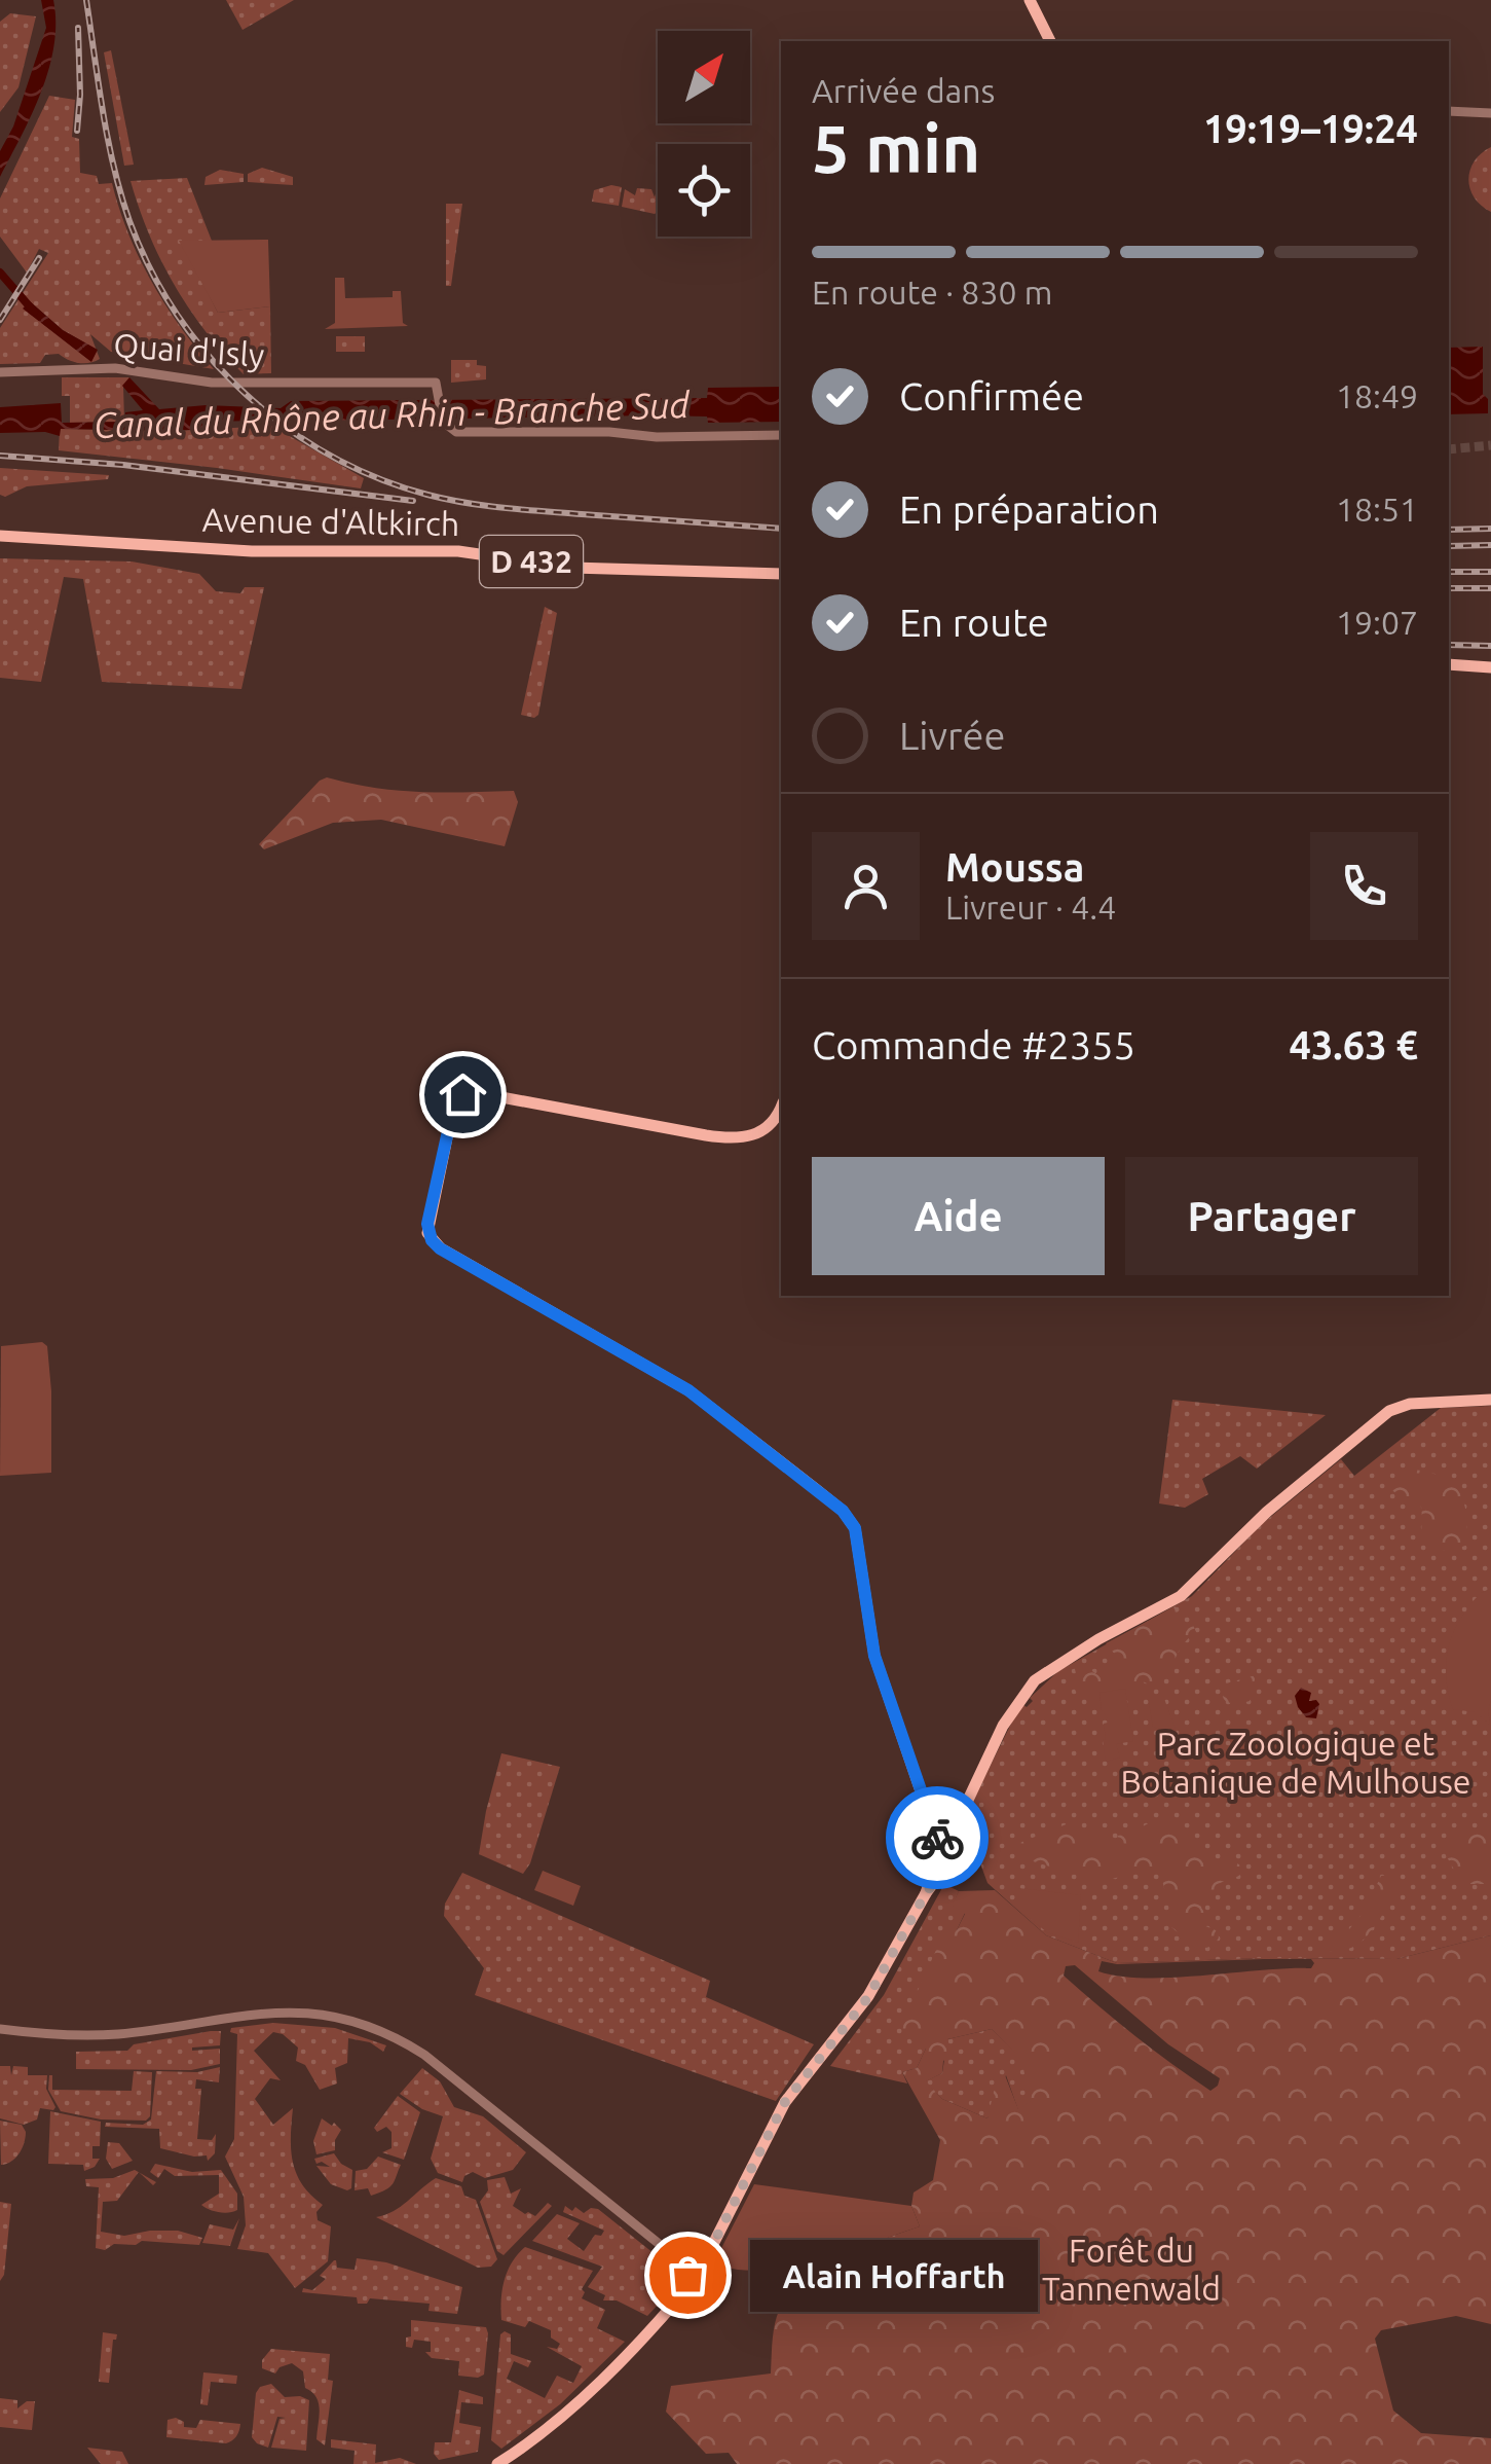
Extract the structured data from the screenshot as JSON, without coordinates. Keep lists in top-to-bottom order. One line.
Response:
{"streets":{"main road":["Avenue d'Altkirch","D 432"],"street":["Quai d'Isly"]},"water":["Canal du Rhône au Rhin - Branche Sud"],"parks":["Parc Zoologique et Botanique de Mulhouse","Forêt du Tannenwald"],"places":["Alain Hoffarth"],"north":"top right","page":{"heading":["5 min","Arrivée dans","19:19–19:24"],"panel":["Moussa","Livreur · 4.4","Commande #2355","43.63 €"],"bar":"En route · 830 m","list":[["Confirmée","18:49"],["En préparation","18:51"],["En route","19:07"],"Livrée"],"buttons":["Aide","Partager"],"bubble":"Alain Hoffarth"}}
